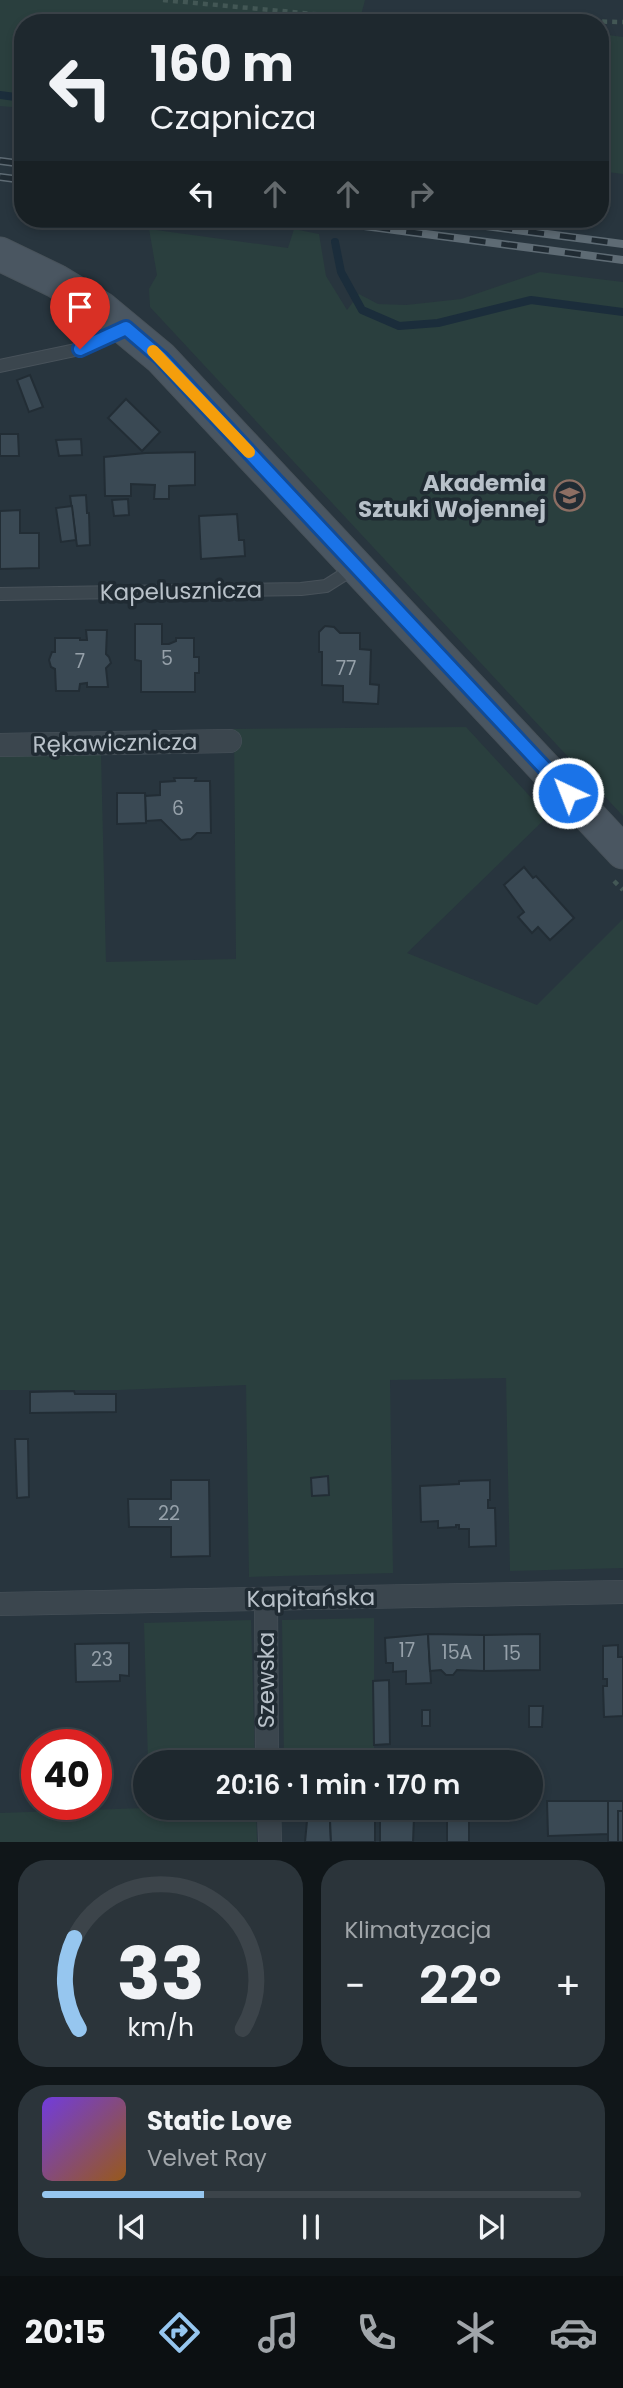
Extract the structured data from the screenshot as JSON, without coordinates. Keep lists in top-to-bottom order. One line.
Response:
{"streets":{"street":["Rękawicznicza","Kapitańska","Szewska"],"lane":["Kapelusznicza"]},"crossings":[["Kapitańska","Szewska"]],"places":{"school or university":["Akademia Sztuki Wojennej"]},"house_numbers":["5","7","77","6","22","17","15A","15","23"],"page":{"turn":["160 m","Czapnicza"],"limit":"40","trip":"20:16 · 1 min · 170 m","tile":"Klimatyzacja","heat":["−","22°","+"],"song":["Static Love","Velvet Ray"],"tabs":"20:15","gauge":["33","km/h"]}}
